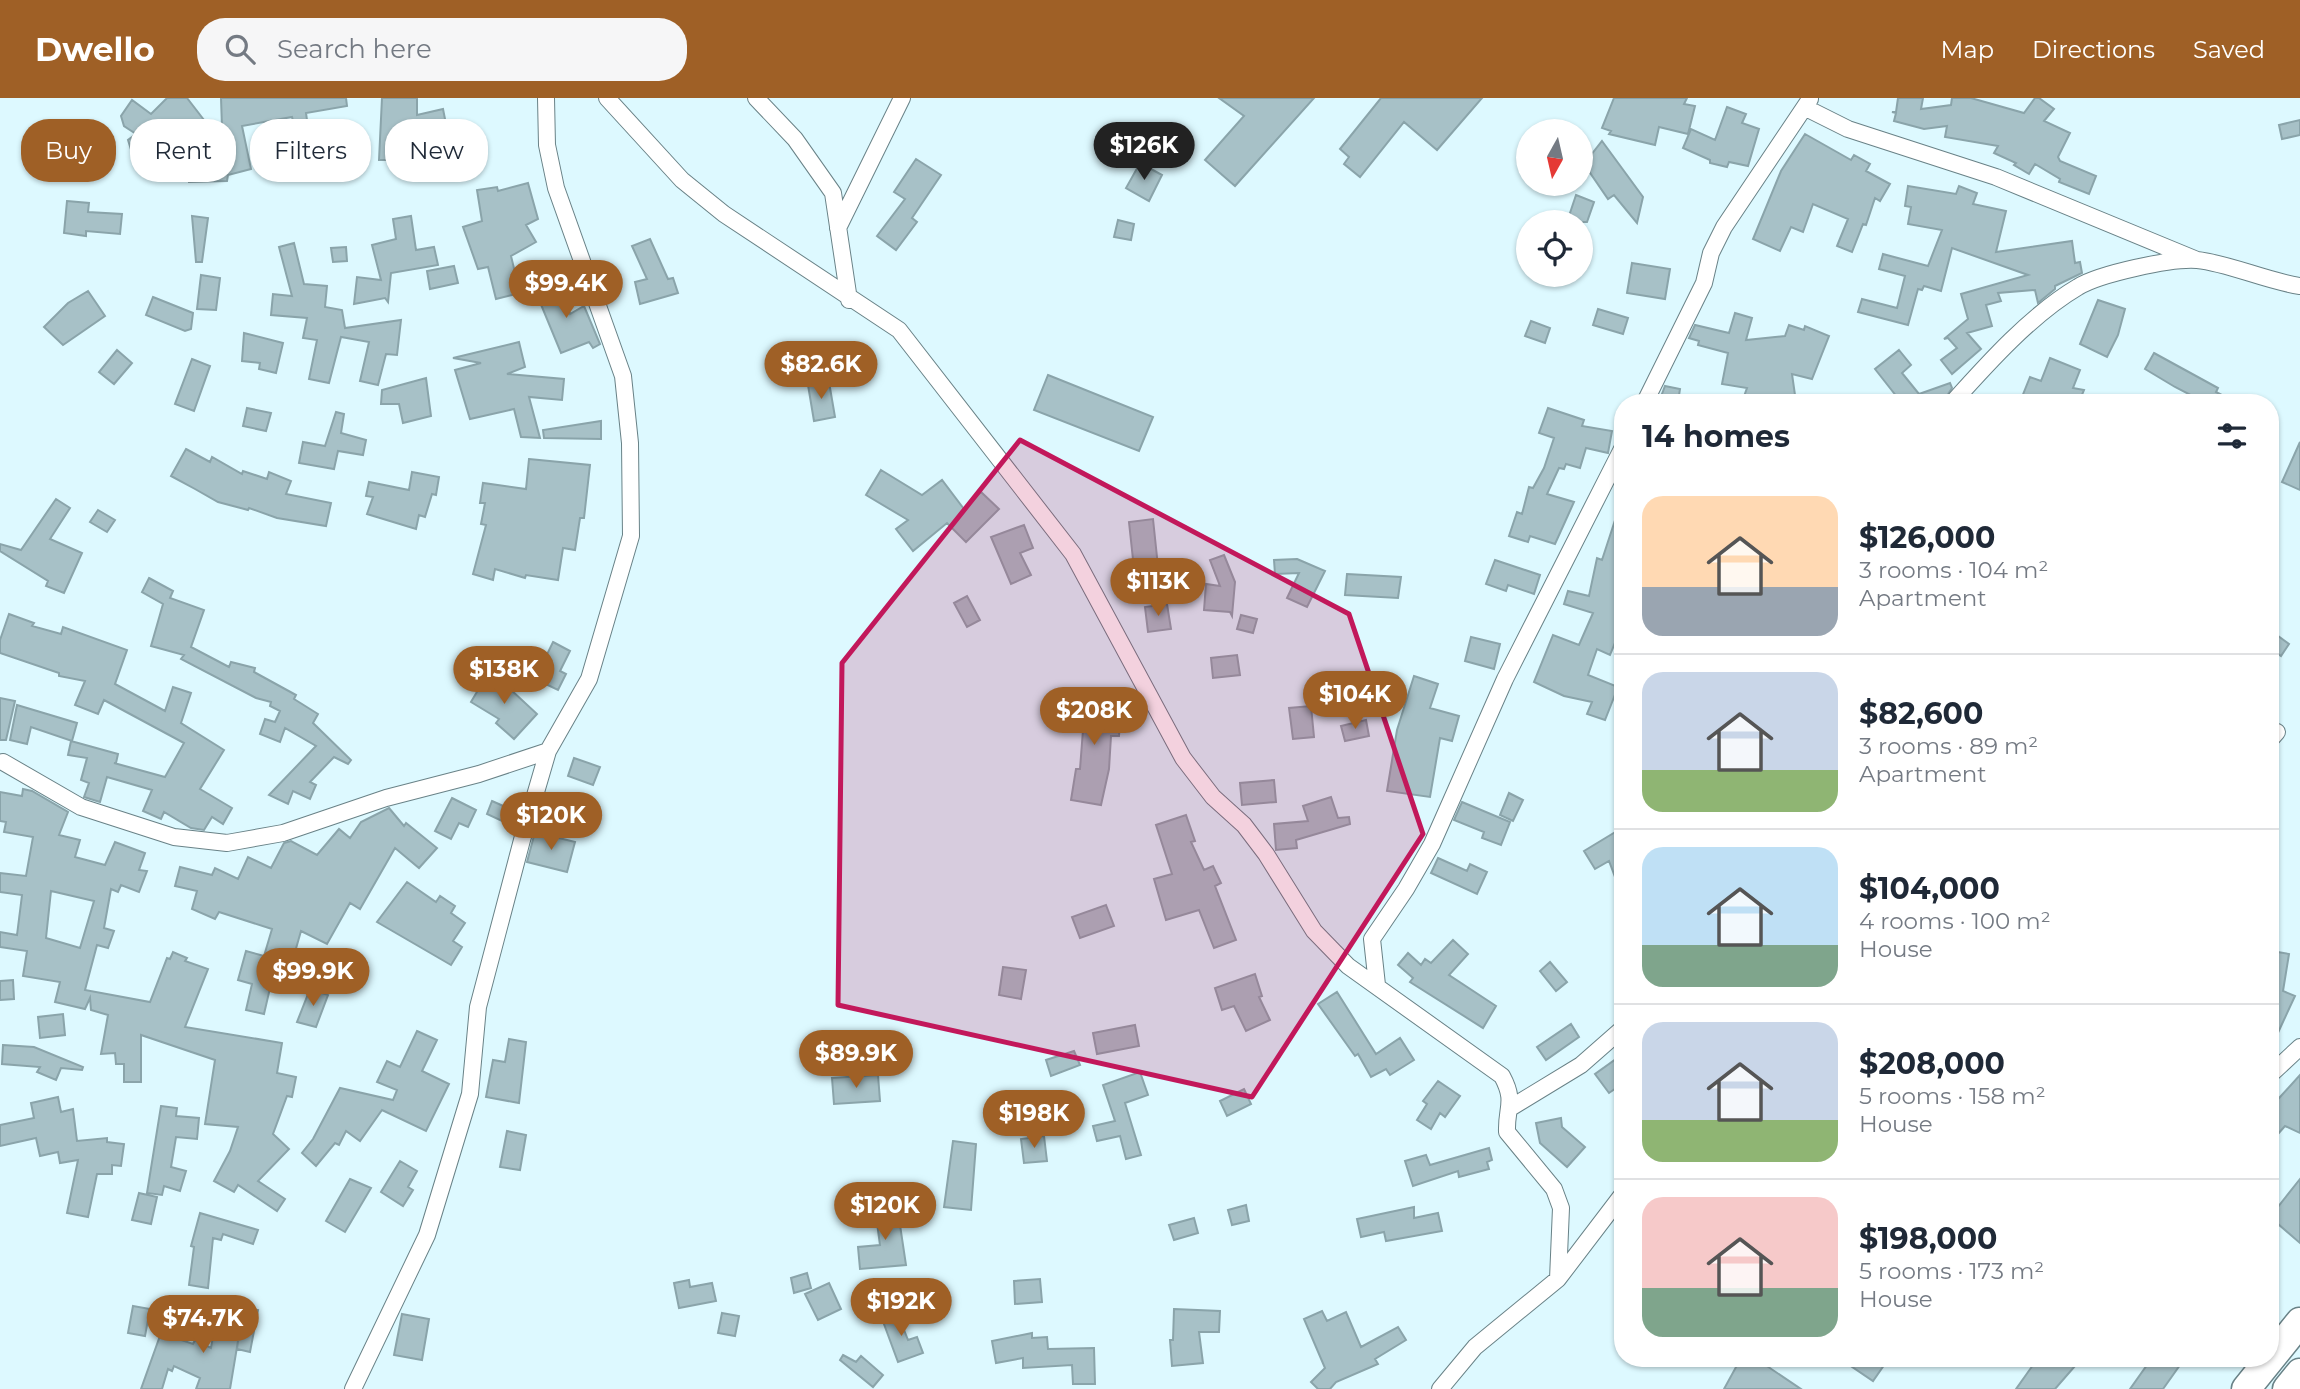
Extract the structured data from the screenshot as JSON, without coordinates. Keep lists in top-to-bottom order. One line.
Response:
{"north":"bottom","page":{"header":"Dwello","search":"Search here","nav":["Map","Directions","Saved"],"chip":["Buy","Rent","Filters","New"],"price":["$126K","$99.4K","$82.6K","$113K","$138K","$104K","$208K","$120K","$99.9K","$89.9K","$198K","$120K","$192K","$74.7K"],"heading":"14 homes","list":[{"name":"$126,000","note":"3 rooms · 104 m² · Apartment"},{"name":"$82,600","note":"3 rooms · 89 m² · Apartment"},{"name":"$104,000","note":"4 rooms · 100 m² · House"},{"name":"$208,000","note":"5 rooms · 158 m² · House"},{"name":"$198,000","note":"5 rooms · 173 m² · House"}]}}
